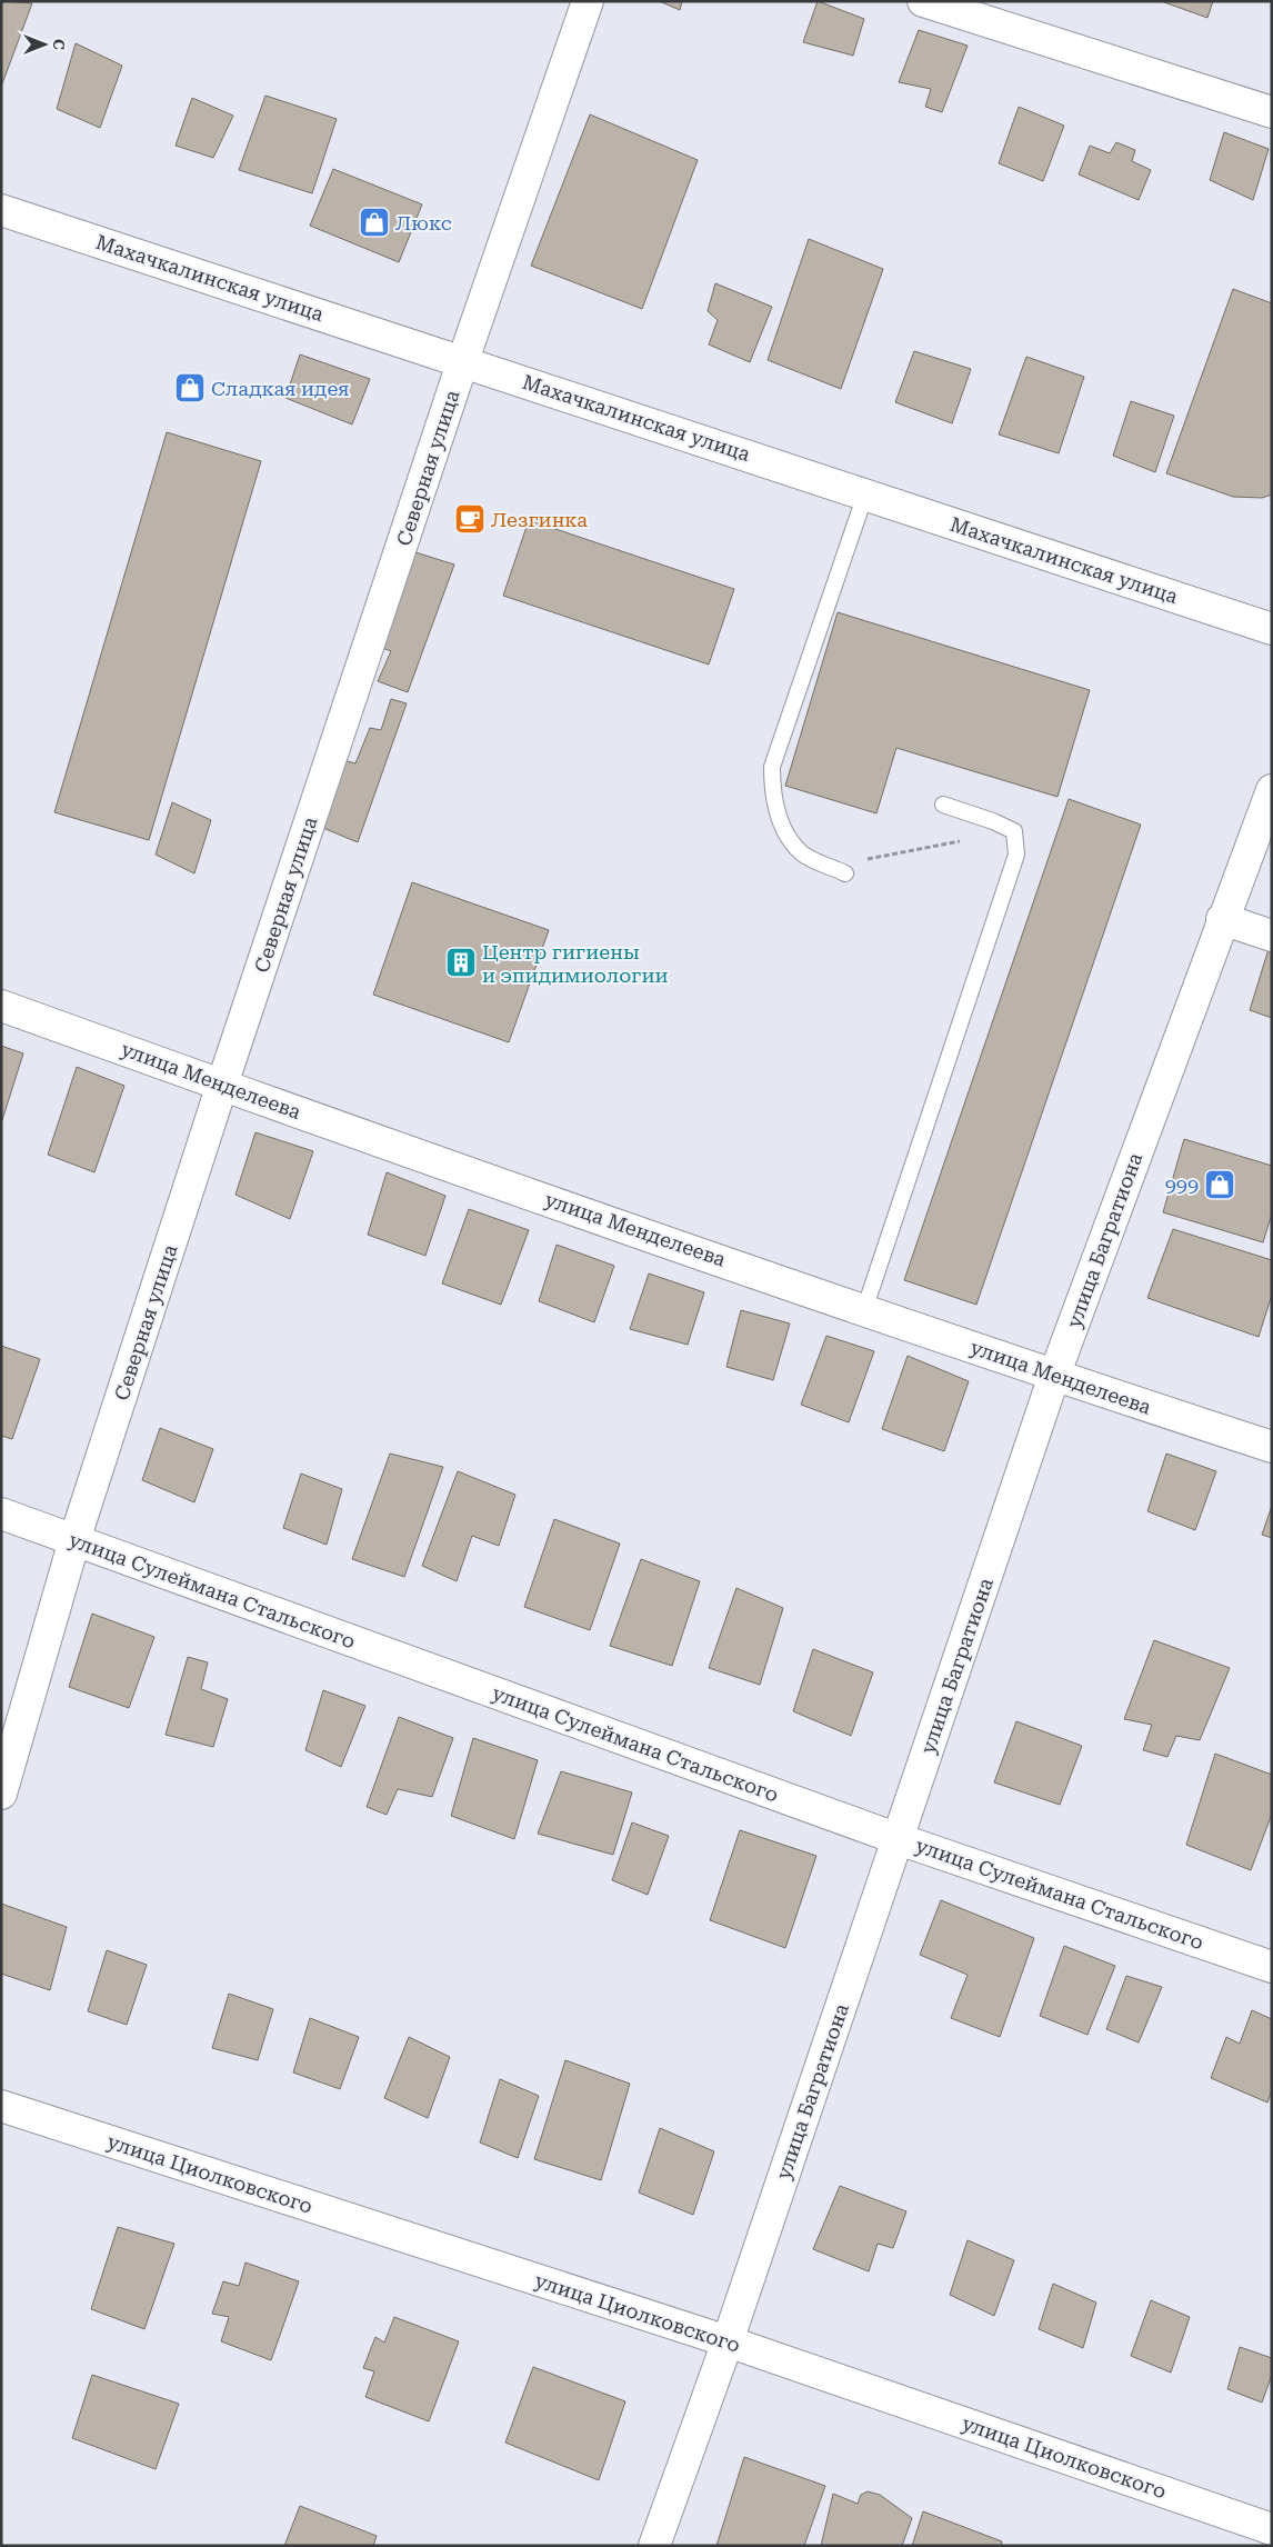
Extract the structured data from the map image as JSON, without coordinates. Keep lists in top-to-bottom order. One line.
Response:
{"streets":{"street":["Махачкалинская улица","Северная улица","улица Менделеева","улица Багратиона","улица Сулеймана Стальского","улица Циолковского"]},"crossings":[["Махачкалинская улица","Северная улица"],["Северная улица","улица Менделеева"],["Северная улица","улица Сулеймана Стальского"],["улица Менделеева","улица Багратиона"],["улица Багратиона","улица Сулеймана Стальского"],["улица Багратиона","улица Циолковского"]],"places":{"shop":["Люкс","Сладкая идея","999"],"cafe":["Лезгинка"],"building":["Центр гигиены и эпидимиологии"]},"north":"right"}
